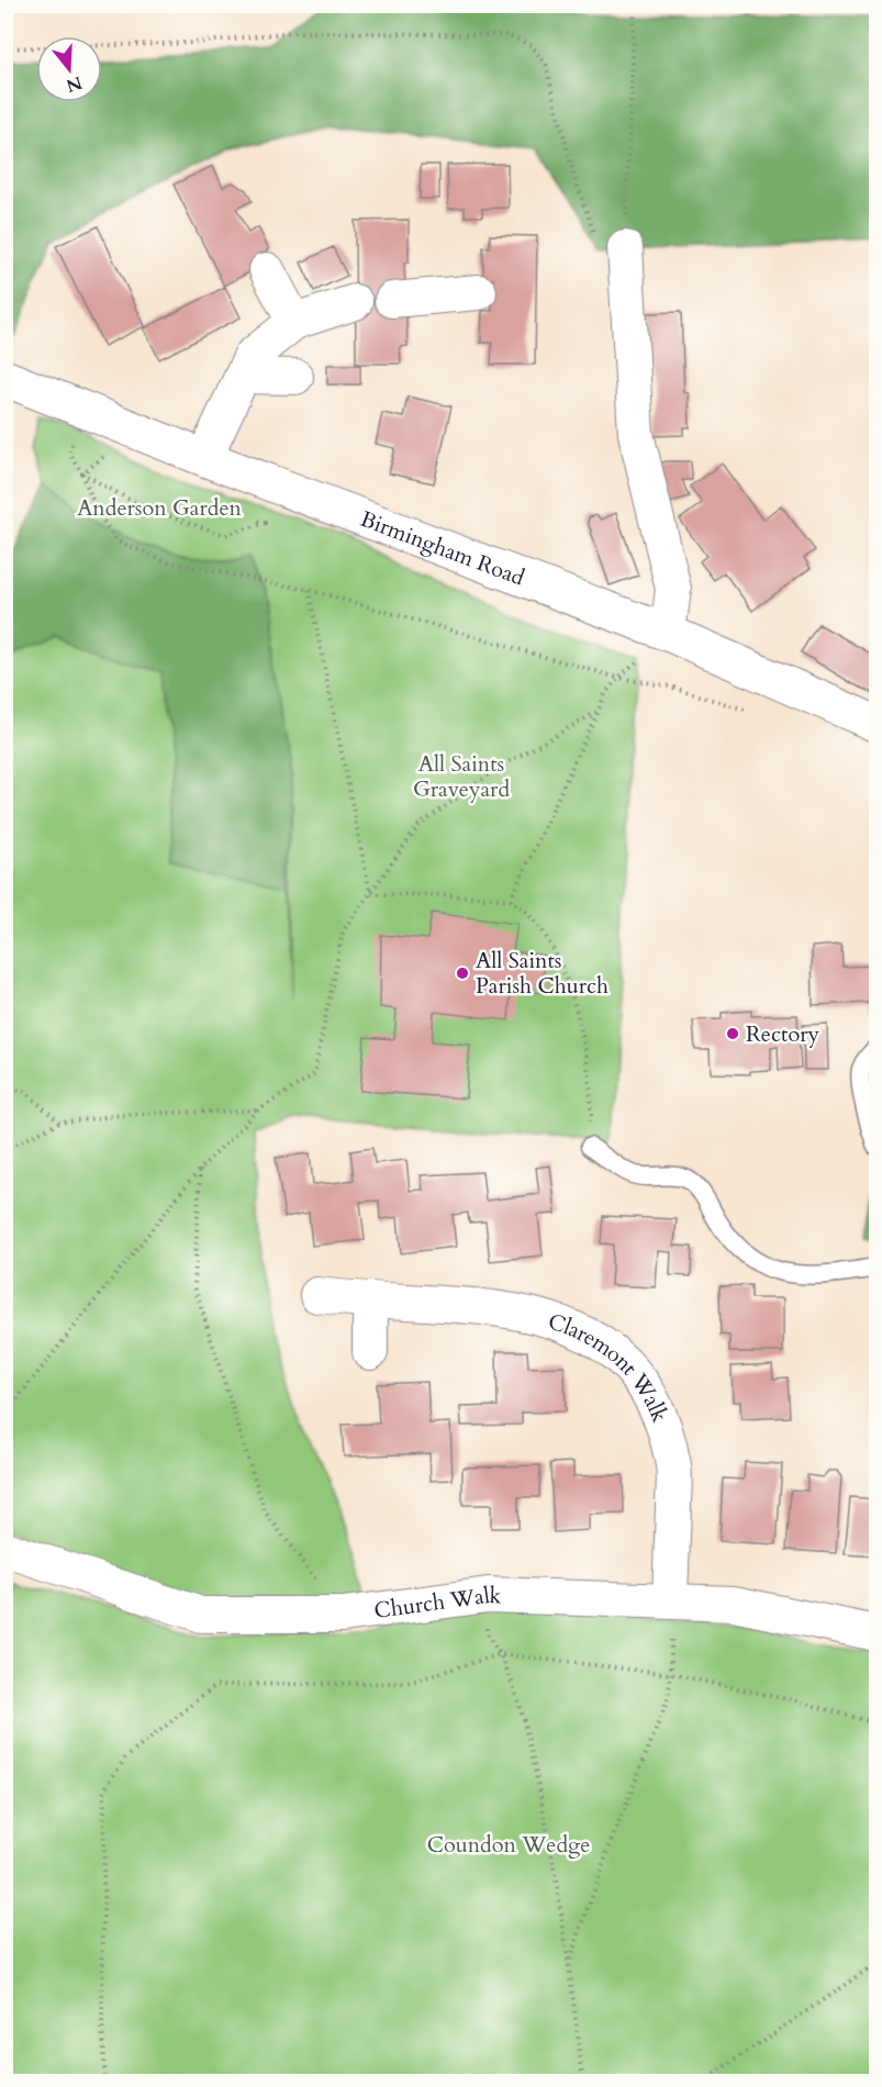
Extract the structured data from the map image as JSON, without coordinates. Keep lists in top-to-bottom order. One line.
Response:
{"streets":{"street":["Birmingham Road","Claremont Walk","Church Walk"]},"crossings":[["Claremont Walk","Church Walk"]],"parks":["Anderson Garden","All Saints Graveyard","Coundon Wedge"],"places":["All Saints Parish Church","Rectory"],"north":"bottom"}
